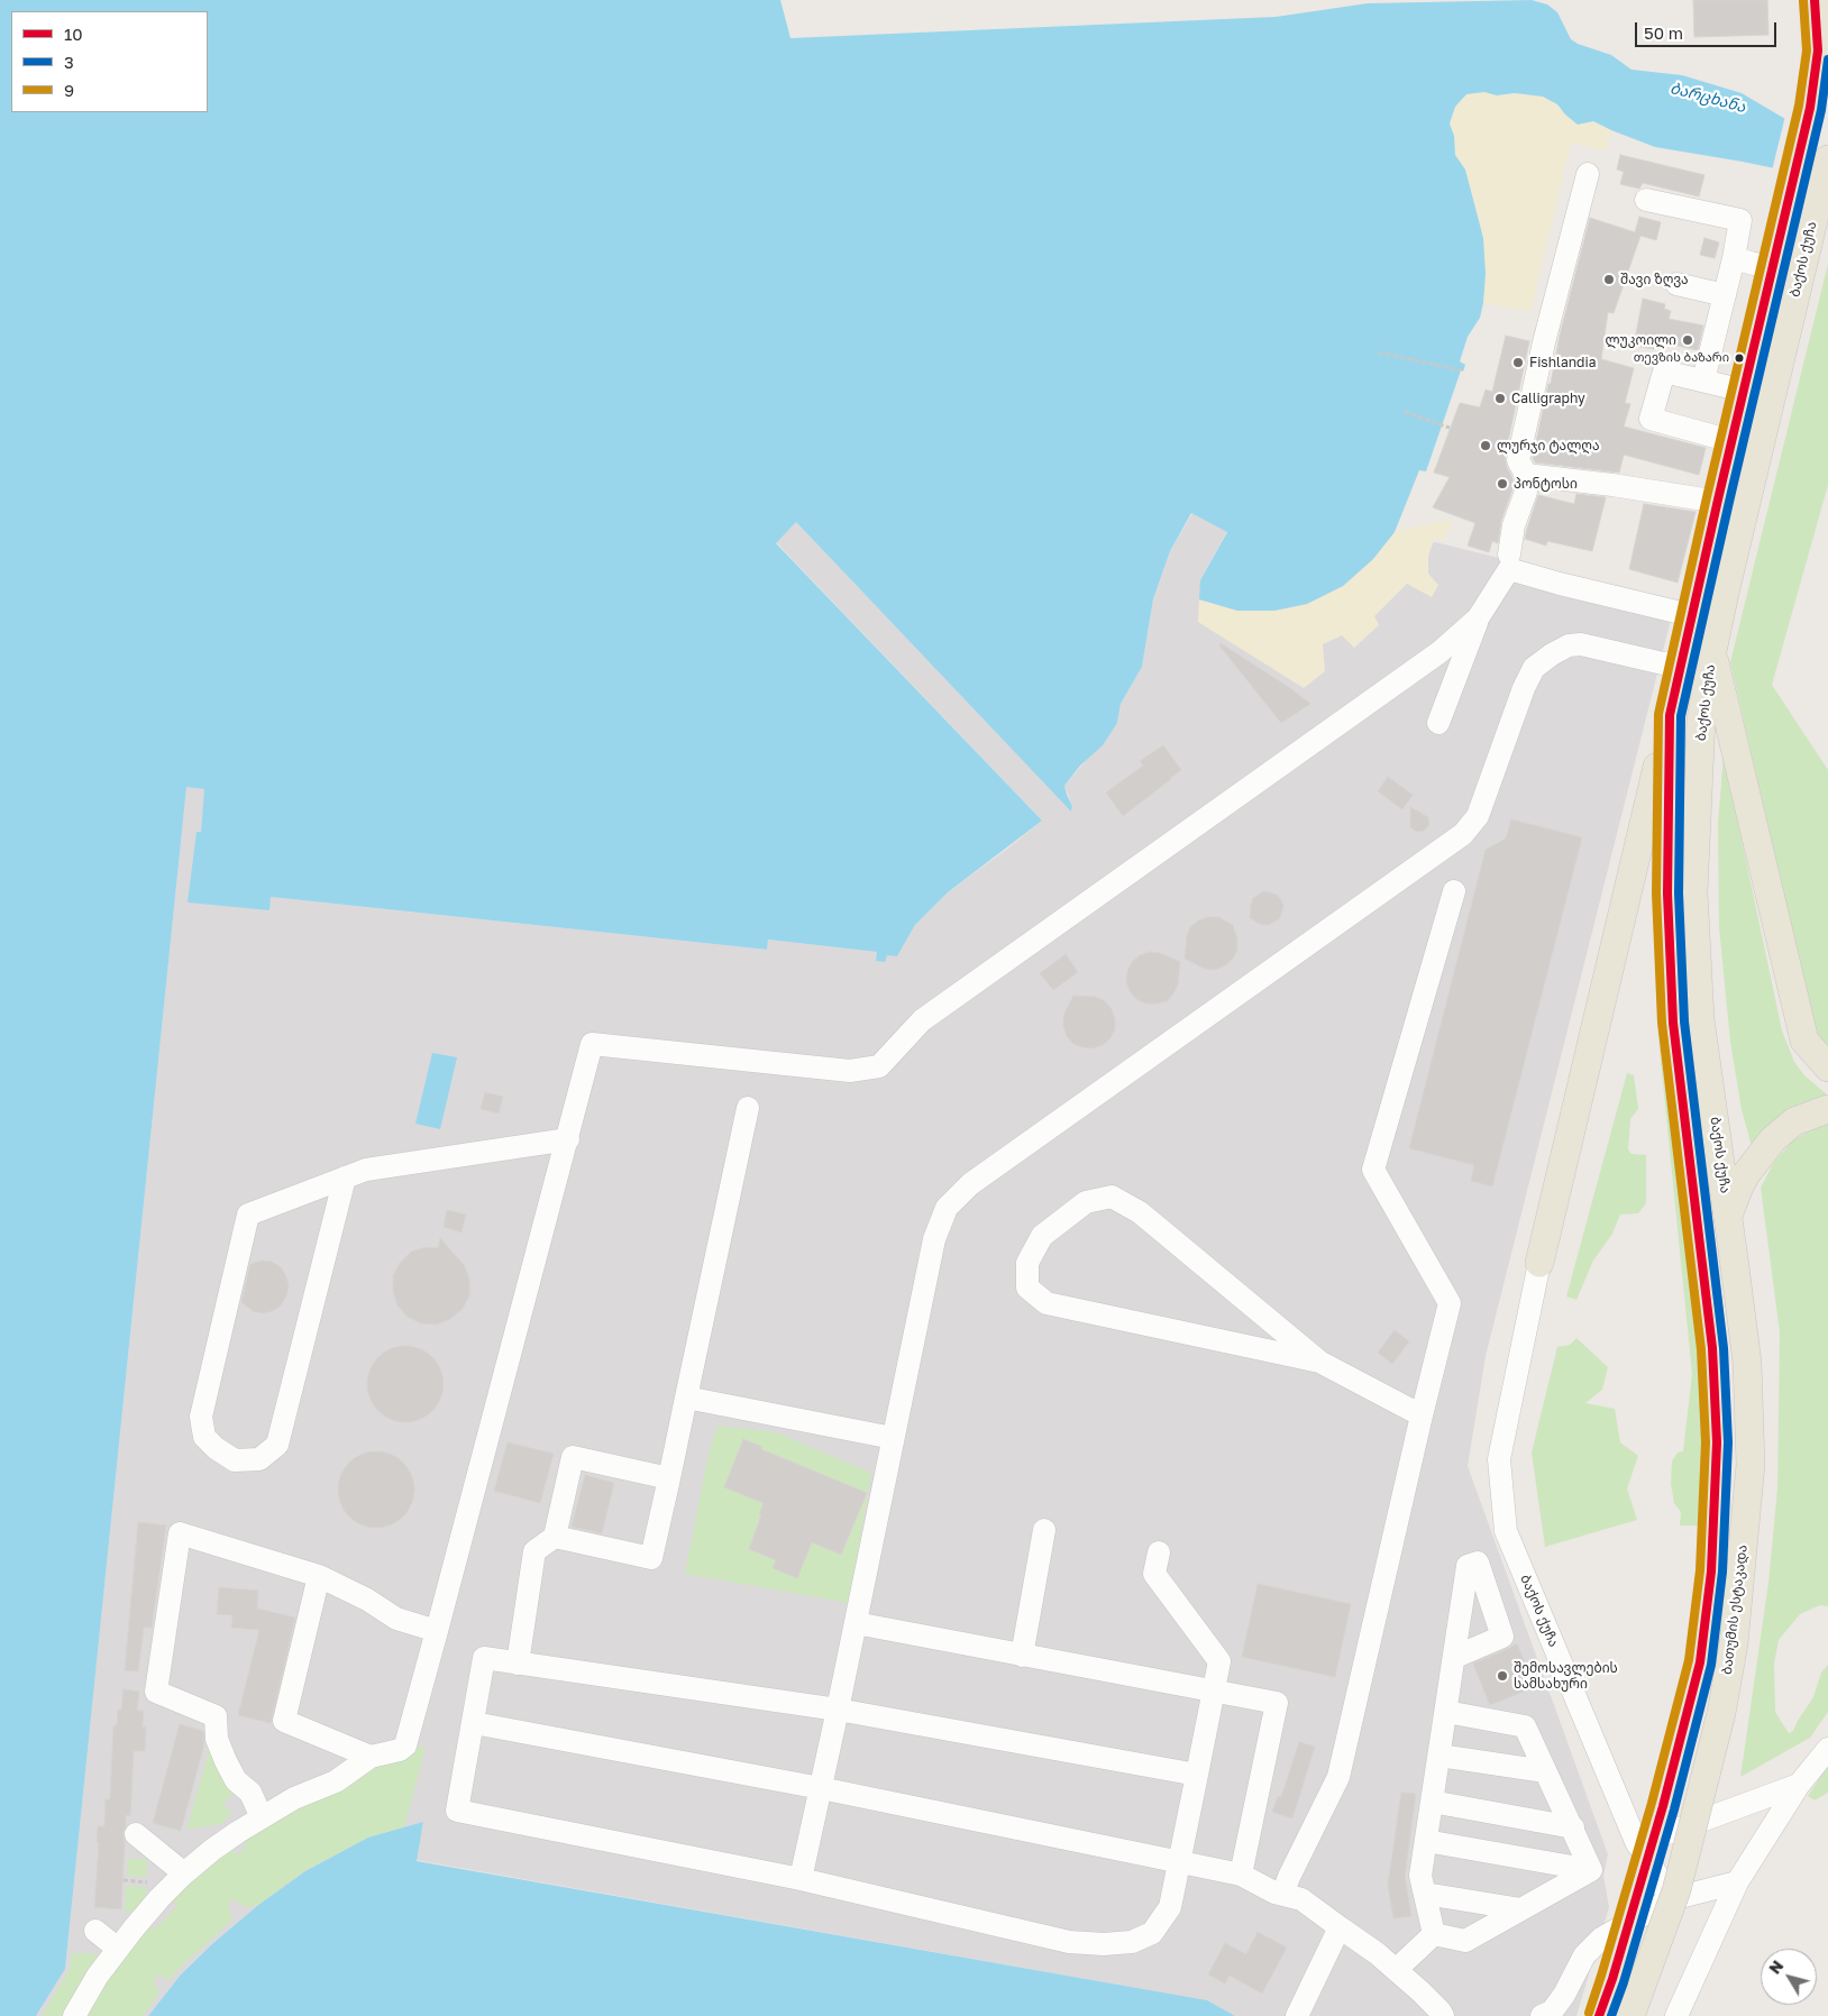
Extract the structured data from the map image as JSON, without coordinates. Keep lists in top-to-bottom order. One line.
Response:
{"streets":{"main road":["ბაქოს ქუჩა","ბათუმის ესტაკადა"]},"crossings":[["ბაქოს ქუჩა","ბათუმის ესტაკადა"]],"water":["ბარცხანა"],"places":["შავი ზღვა","ლუკოილი","თევზის ბაზარი","Fishlandia","Calligraphy","ლურჯი ტალღა","პონტოსი","შემოსავლების სამსახური"],"lines":["transit line 10","transit line 9","transit line 3"],"legend":["10","3","9"],"scale_bar":"50 m","north":"top left"}
